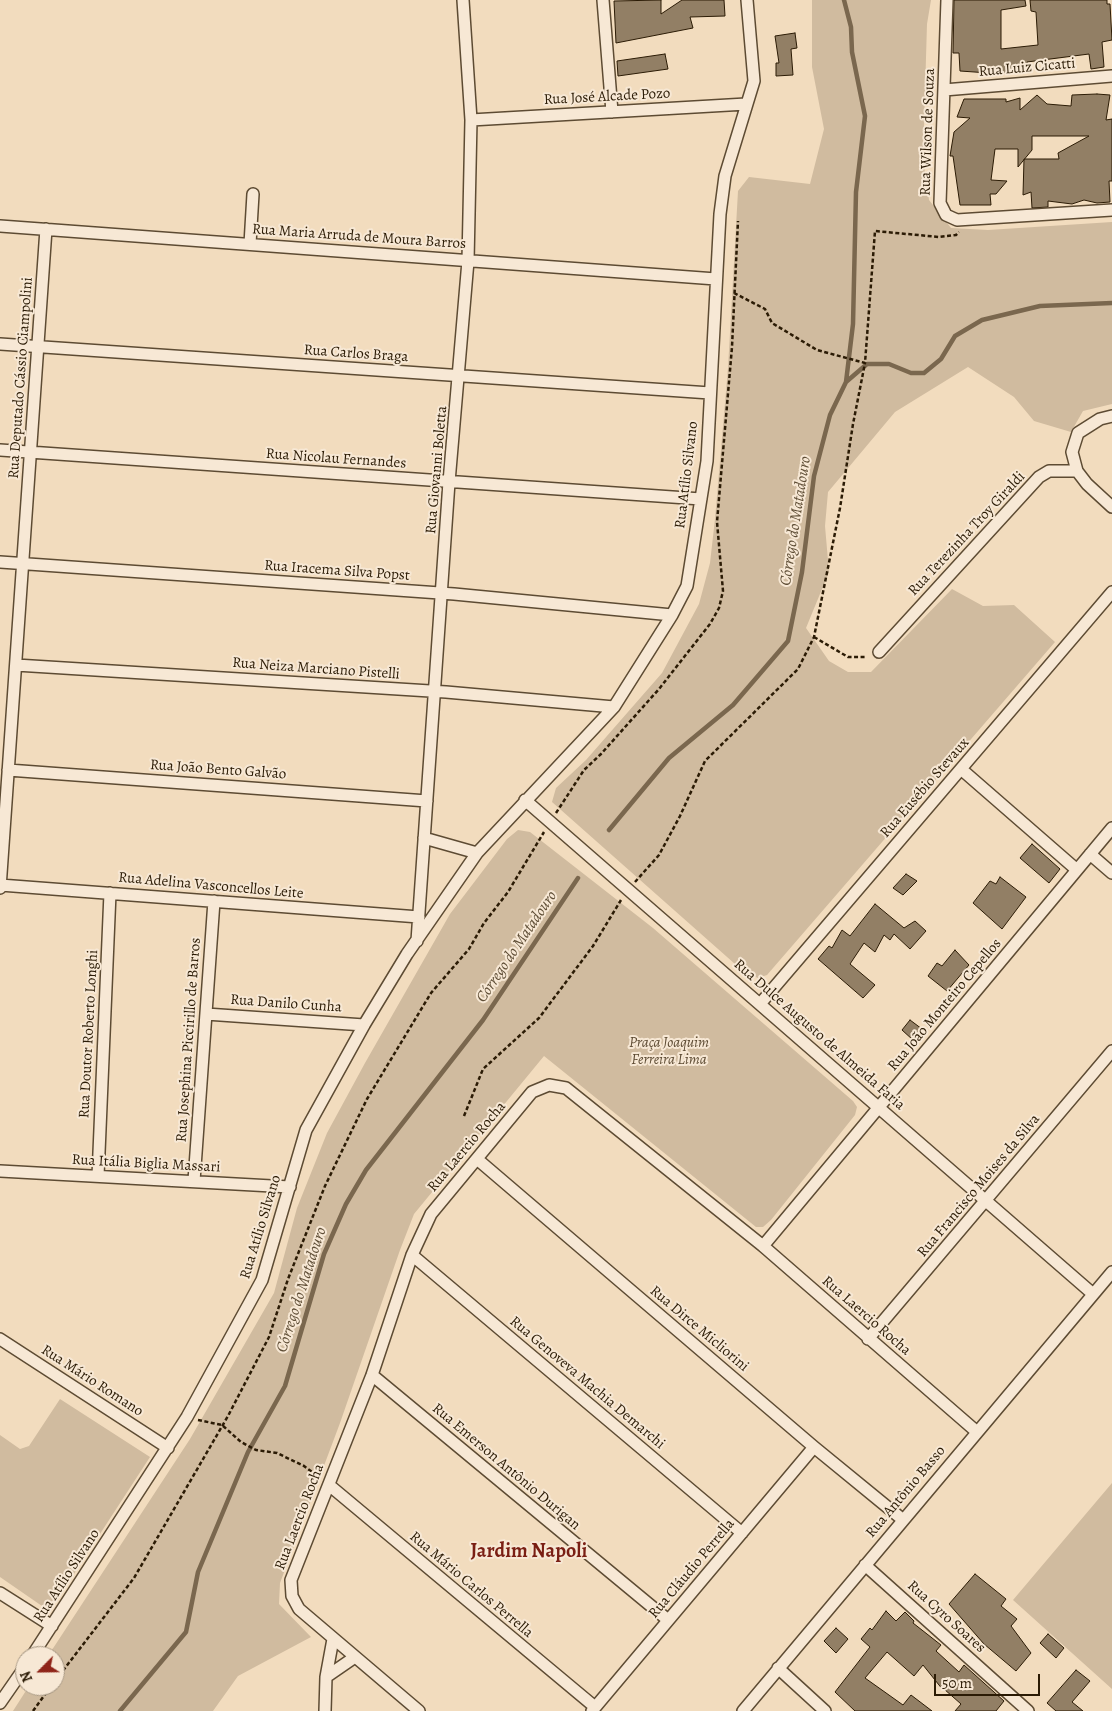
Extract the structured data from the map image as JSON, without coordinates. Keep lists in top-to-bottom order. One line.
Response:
{"streets":{"street":["Rua Luiz Cicatti","Rua José Alcade Pozo","Rua Wilson de Souza","Rua Maria Arruda de Moura Barros","Rua Carlos Braga","Rua Deputado Cássio Ciampolini","Rua Nicolau Fernandes","Rua Giovanni Boletta","Rua Atílio Silvano","Rua Terezinha Troy Giraldi","Rua Iracema Silva Popst","Rua Neiza Marciano Pistelli","Rua João Bento Galvão","Rua Eusébio Stevaux","Rua Adelina Vasconcellos Leite","Rua Danilo Cunha","Rua João Monteiro Cepellos","Rua Doutor Roberto Longhi","Rua Dulce Augusto de Almeida Faria","Rua Josephina Piccirillo de Barros","Rua Laercio Rocha","Rua Itália Biglia Massari","Rua Francisco Moises da Silva","Rua Dirce Micliorini","Rua Mário Romano","Rua Genoveva Machia Demarchi","Rua Emerson Antônio Durigan","Rua Antônio Basso","Rua Cláudio Perrella","Rua Mário Carlos Perrella","Rua Cyro Soares"]},"crossings":[["Rua Luiz Cicatti","Rua Wilson de Souza"],["Rua José Alcade Pozo","Rua Giovanni Boletta"],["Rua José Alcade Pozo","Rua Atílio Silvano"],["Rua Maria Arruda de Moura Barros","Rua Deputado Cássio Ciampolini"],["Rua Maria Arruda de Moura Barros","Rua Giovanni Boletta"],["Rua Maria Arruda de Moura Barros","Rua Atílio Silvano"],["Rua Carlos Braga","Rua Deputado Cássio Ciampolini"],["Rua Carlos Braga","Rua Giovanni Boletta"],["Rua Carlos Braga","Rua Atílio Silvano"],["Rua Deputado Cássio Ciampolini","Rua Nicolau Fernandes"],["Rua Deputado Cássio Ciampolini","Rua Iracema Silva Popst"],["Rua Deputado Cássio Ciampolini","Rua Neiza Marciano Pistelli"],["Rua Deputado Cássio Ciampolini","Rua João Bento Galvão"],["Rua Deputado Cássio Ciampolini","Rua Adelina Vasconcellos Leite"],["Rua Nicolau Fernandes","Rua Giovanni Boletta"],["Rua Nicolau Fernandes","Rua Atílio Silvano"],["Rua Giovanni Boletta","Rua Atílio Silvano"],["Rua Giovanni Boletta","Rua Iracema Silva Popst"],["Rua Giovanni Boletta","Rua Neiza Marciano Pistelli"],["Rua Giovanni Boletta","Rua João Bento Galvão"],["Rua Giovanni Boletta","Rua Adelina Vasconcellos Leite"],["Rua Atílio Silvano","Rua Iracema Silva Popst"],["Rua Atílio Silvano","Rua Neiza Marciano Pistelli"],["Rua Atílio Silvano","Rua Danilo Cunha"],["Rua Atílio Silvano","Rua Dulce Augusto de Almeida Faria"],["Rua Atílio Silvano","Rua Itália Biglia Massari"],["Rua Atílio Silvano","Rua Mário Romano"],["Rua Eusébio Stevaux","Rua Dulce Augusto de Almeida Faria"],["Rua Adelina Vasconcellos Leite","Rua Doutor Roberto Longhi"],["Rua Adelina Vasconcellos Leite","Rua Josephina Piccirillo de Barros"],["Rua Danilo Cunha","Rua Josephina Piccirillo de Barros"],["Rua João Monteiro Cepellos","Rua Dulce Augusto de Almeida Faria"],["Rua João Monteiro Cepellos","Rua Laercio Rocha"],["Rua Doutor Roberto Longhi","Rua Itália Biglia Massari"],["Rua Dulce Augusto de Almeida Faria","Rua Francisco Moises da Silva"],["Rua Dulce Augusto de Almeida Faria","Rua Antônio Basso"],["Rua Josephina Piccirillo de Barros","Rua Itália Biglia Massari"],["Rua Laercio Rocha","Rua Francisco Moises da Silva"],["Rua Laercio Rocha","Rua Dirce Micliorini"],["Rua Laercio Rocha","Rua Genoveva Machia Demarchi"],["Rua Laercio Rocha","Rua Emerson Antônio Durigan"],["Rua Laercio Rocha","Rua Antônio Basso"],["Rua Laercio Rocha","Rua Mário Carlos Perrella"],["Rua Dirce Micliorini","Rua Antônio Basso"],["Rua Dirce Micliorini","Rua Cláudio Perrella"],["Rua Genoveva Machia Demarchi","Rua Cláudio Perrella"],["Rua Emerson Antônio Durigan","Rua Cláudio Perrella"],["Rua Antônio Basso","Rua Cyro Soares"],["Rua Cláudio Perrella","Rua Mário Carlos Perrella"]],"districts":["Jardim Napoli"],"water":["Córrego do Matadouro"],"parks":["Praça Joaquim Ferreira Lima"],"scale_bar":"50 m","north":"bottom left"}
